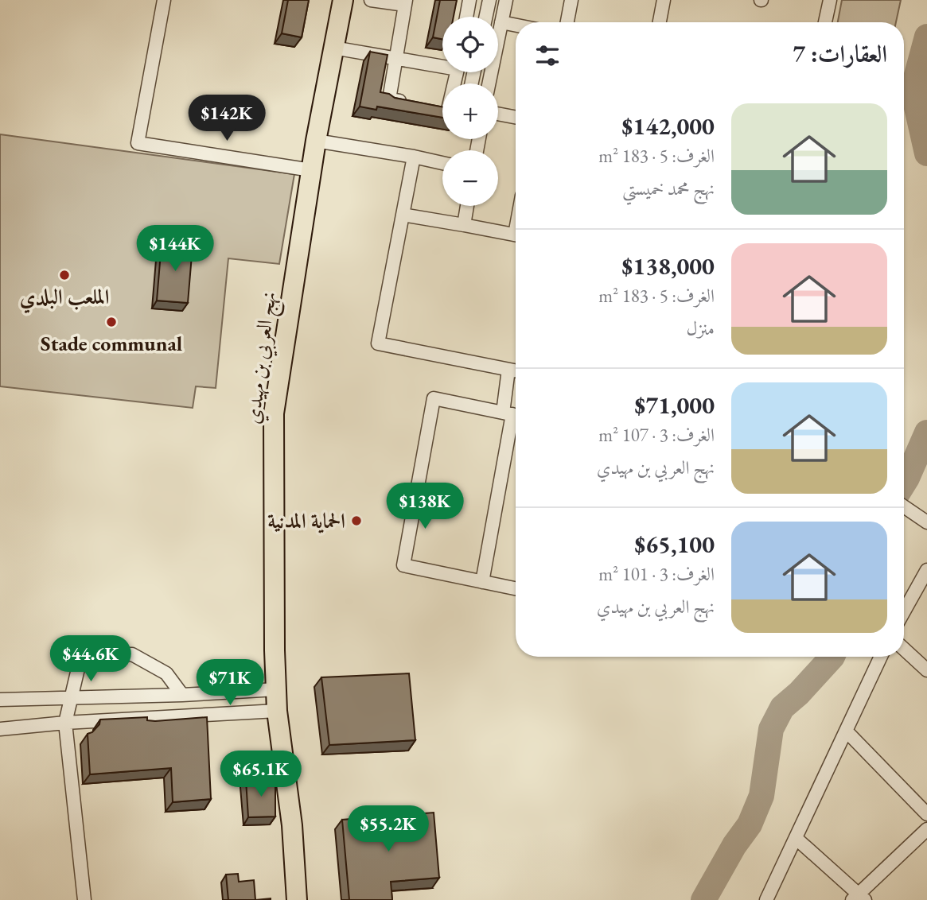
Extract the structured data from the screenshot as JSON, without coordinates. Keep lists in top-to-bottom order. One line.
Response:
{"streets":{"main road":["نهج العربي بن مهيدي"]},"places":["الملعب البلدي","Stade communal","الحماية المدنية"],"page":{"map_buttons":["+","−"],"heading":"العقارات: 7","list":[{"name":"$142,000","note":"الغرف: 5 · 183 m² · نهج محمد خميستي"},{"name":"$138,000","note":"الغرف: 5 · 183 m² · منزل"},{"name":"$71,000","note":"الغرف: 3 · 107 m² · نهج العربي بن مهيدي"},{"name":"$65,100","note":"الغرف: 3 · 101 m² · نهج العربي بن مهيدي"}],"price":["$142K","$144K","$138K","$44.6K","$71K","$65.1K","$55.2K"]}}
